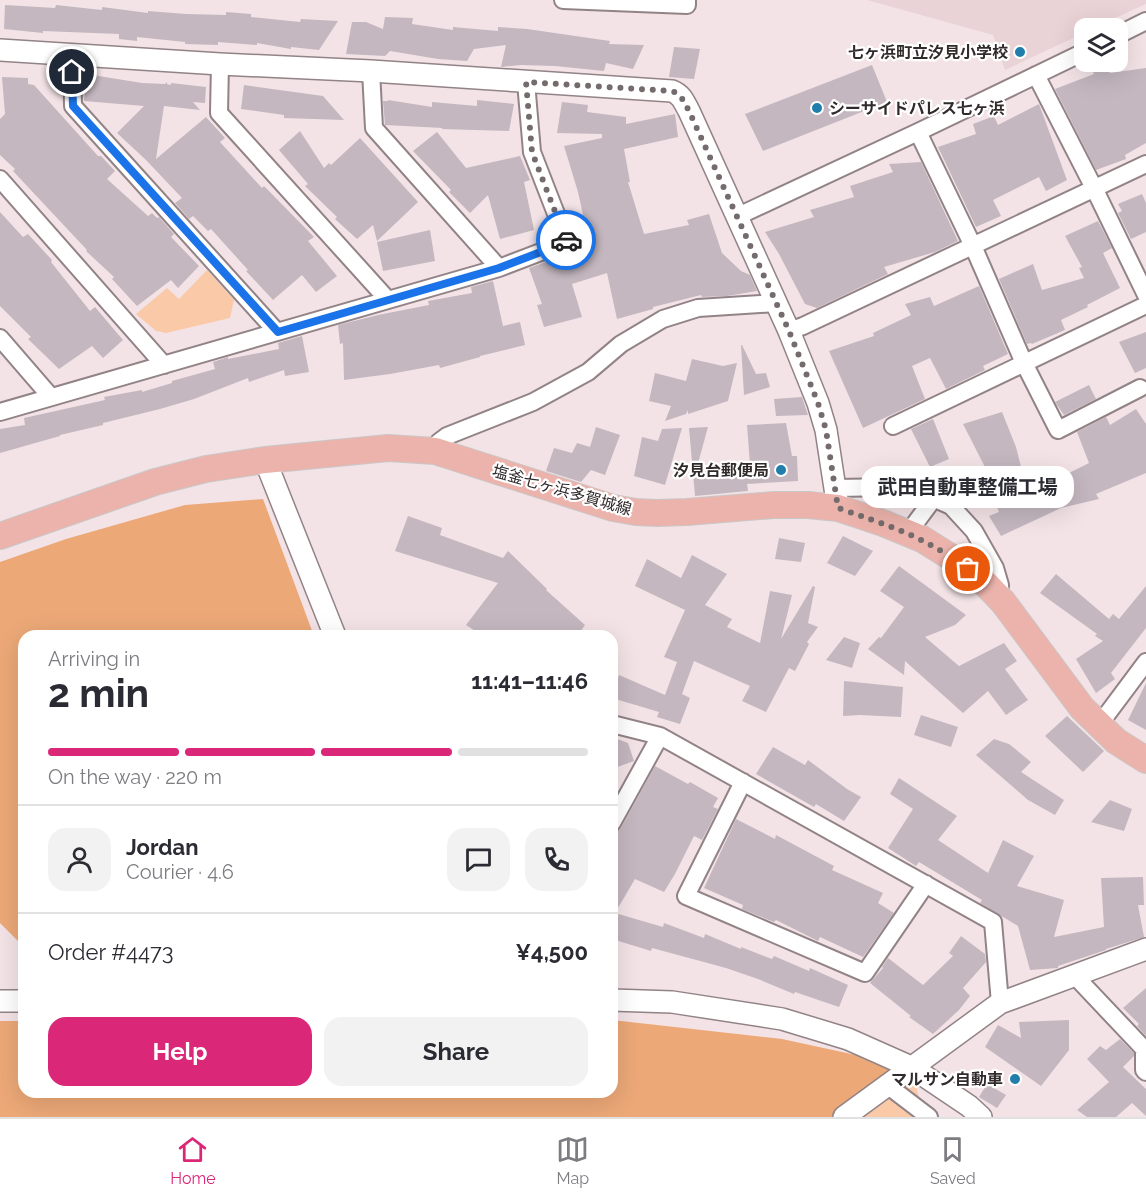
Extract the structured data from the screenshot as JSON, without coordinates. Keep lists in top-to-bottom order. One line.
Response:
{"streets":{"main road":["塩釜七ヶ浜多賀城線"]},"places":["七ヶ浜町立汐見小学校","シーサイドパレス七ヶ浜","汐見台郵便局","武田自動車整備工場","マルサン自動車"],"page":{"bubble":"武田自動車整備工場","heading":["2 min","Arriving in","11:41–11:46"],"panel":["Jordan","Courier · 4.6","Order #4473","¥4,500"],"bar":"On the way · 220 m","buttons":["Help","Share"],"tabs":["Home","Map","Saved"]}}
